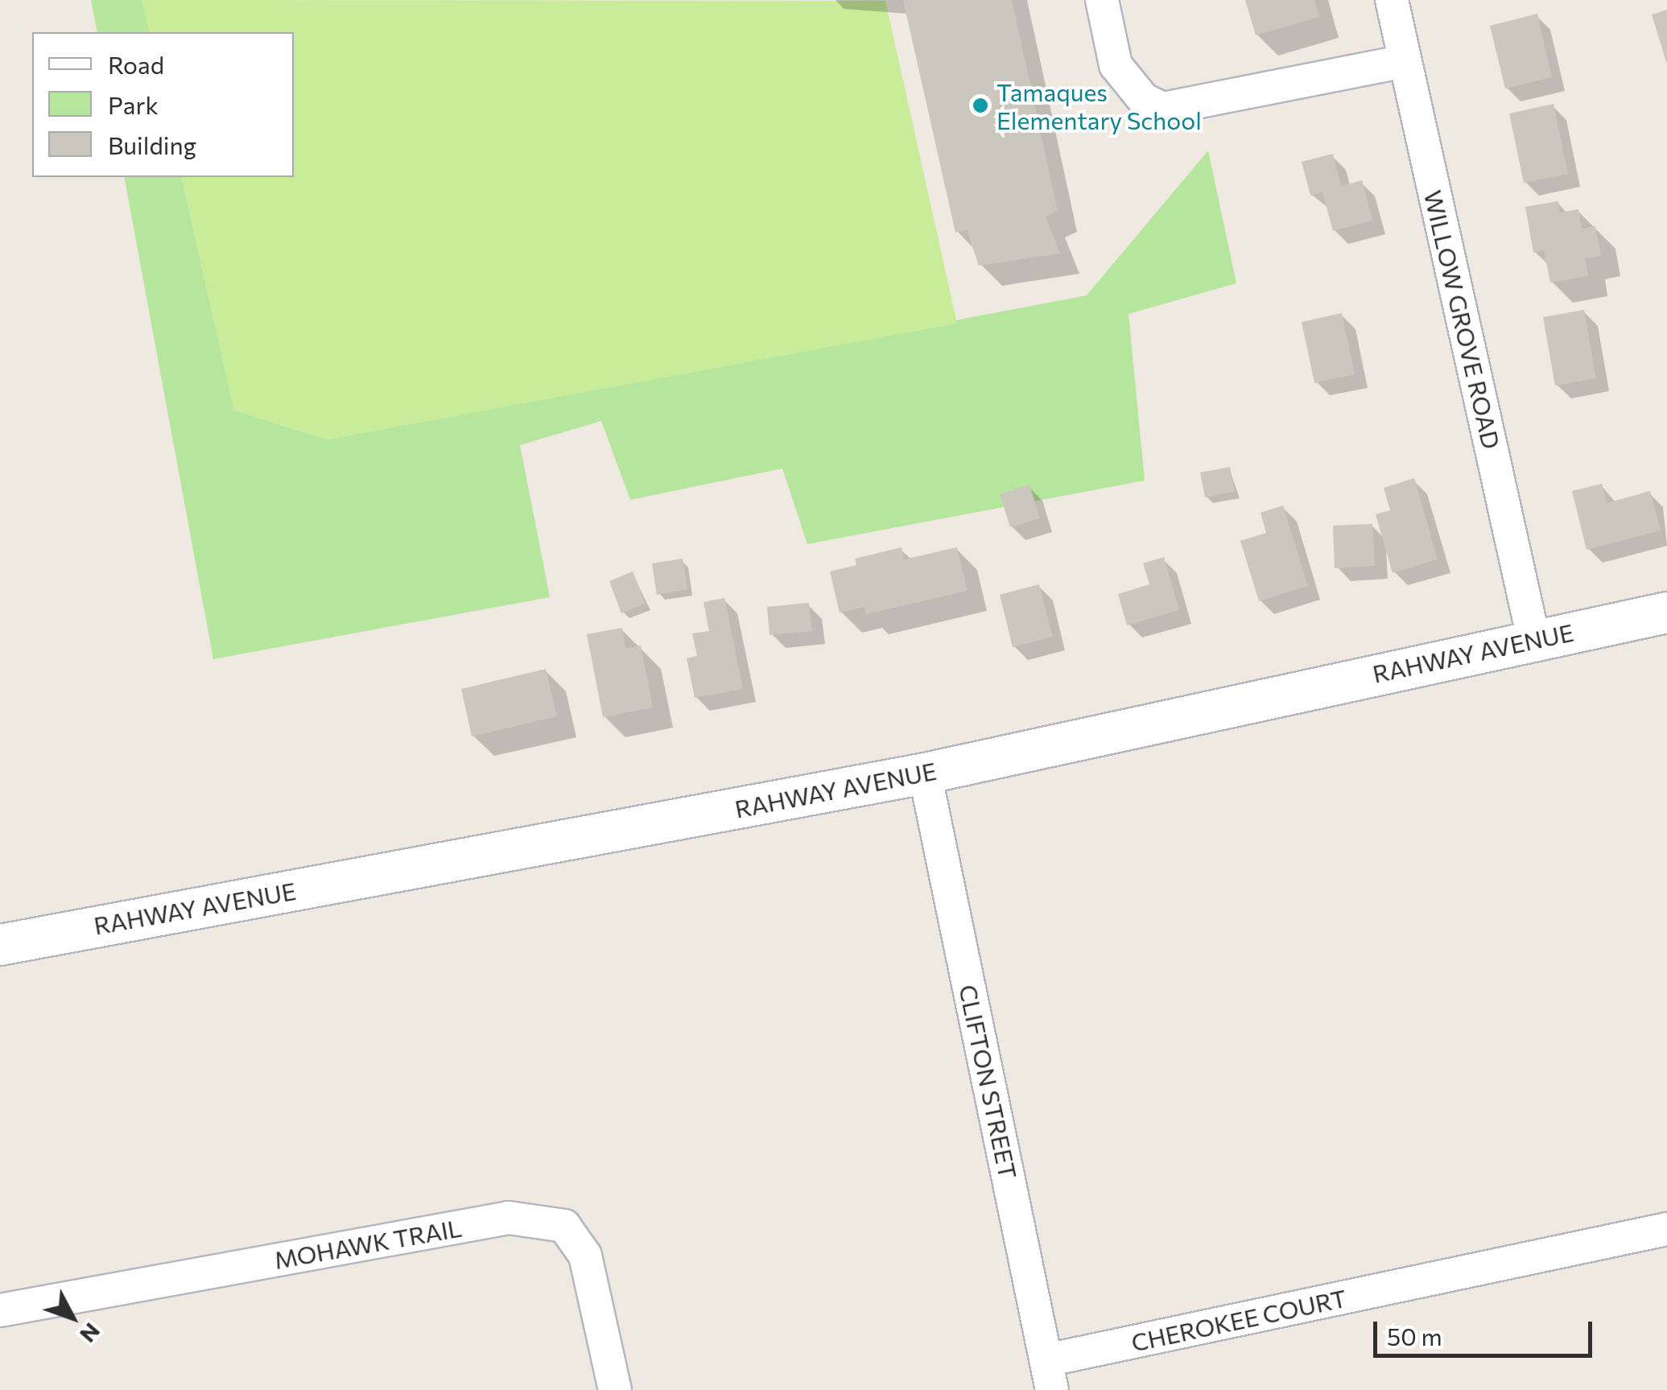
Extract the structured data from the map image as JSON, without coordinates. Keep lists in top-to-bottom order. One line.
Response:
{"streets":{"street":["WILLOW GROVE ROAD","RAHWAY AVENUE","CLIFTON STREET","MOHAWK TRAIL","CHEROKEE COURT"]},"crossings":[["WILLOW GROVE ROAD","RAHWAY AVENUE"],["RAHWAY AVENUE","CLIFTON STREET"],["CLIFTON STREET","CHEROKEE COURT"]],"places":["Tamaques Elementary School"],"legend":["Road","Park","Building"],"scale_bar":"50 m","north":"bottom right"}
